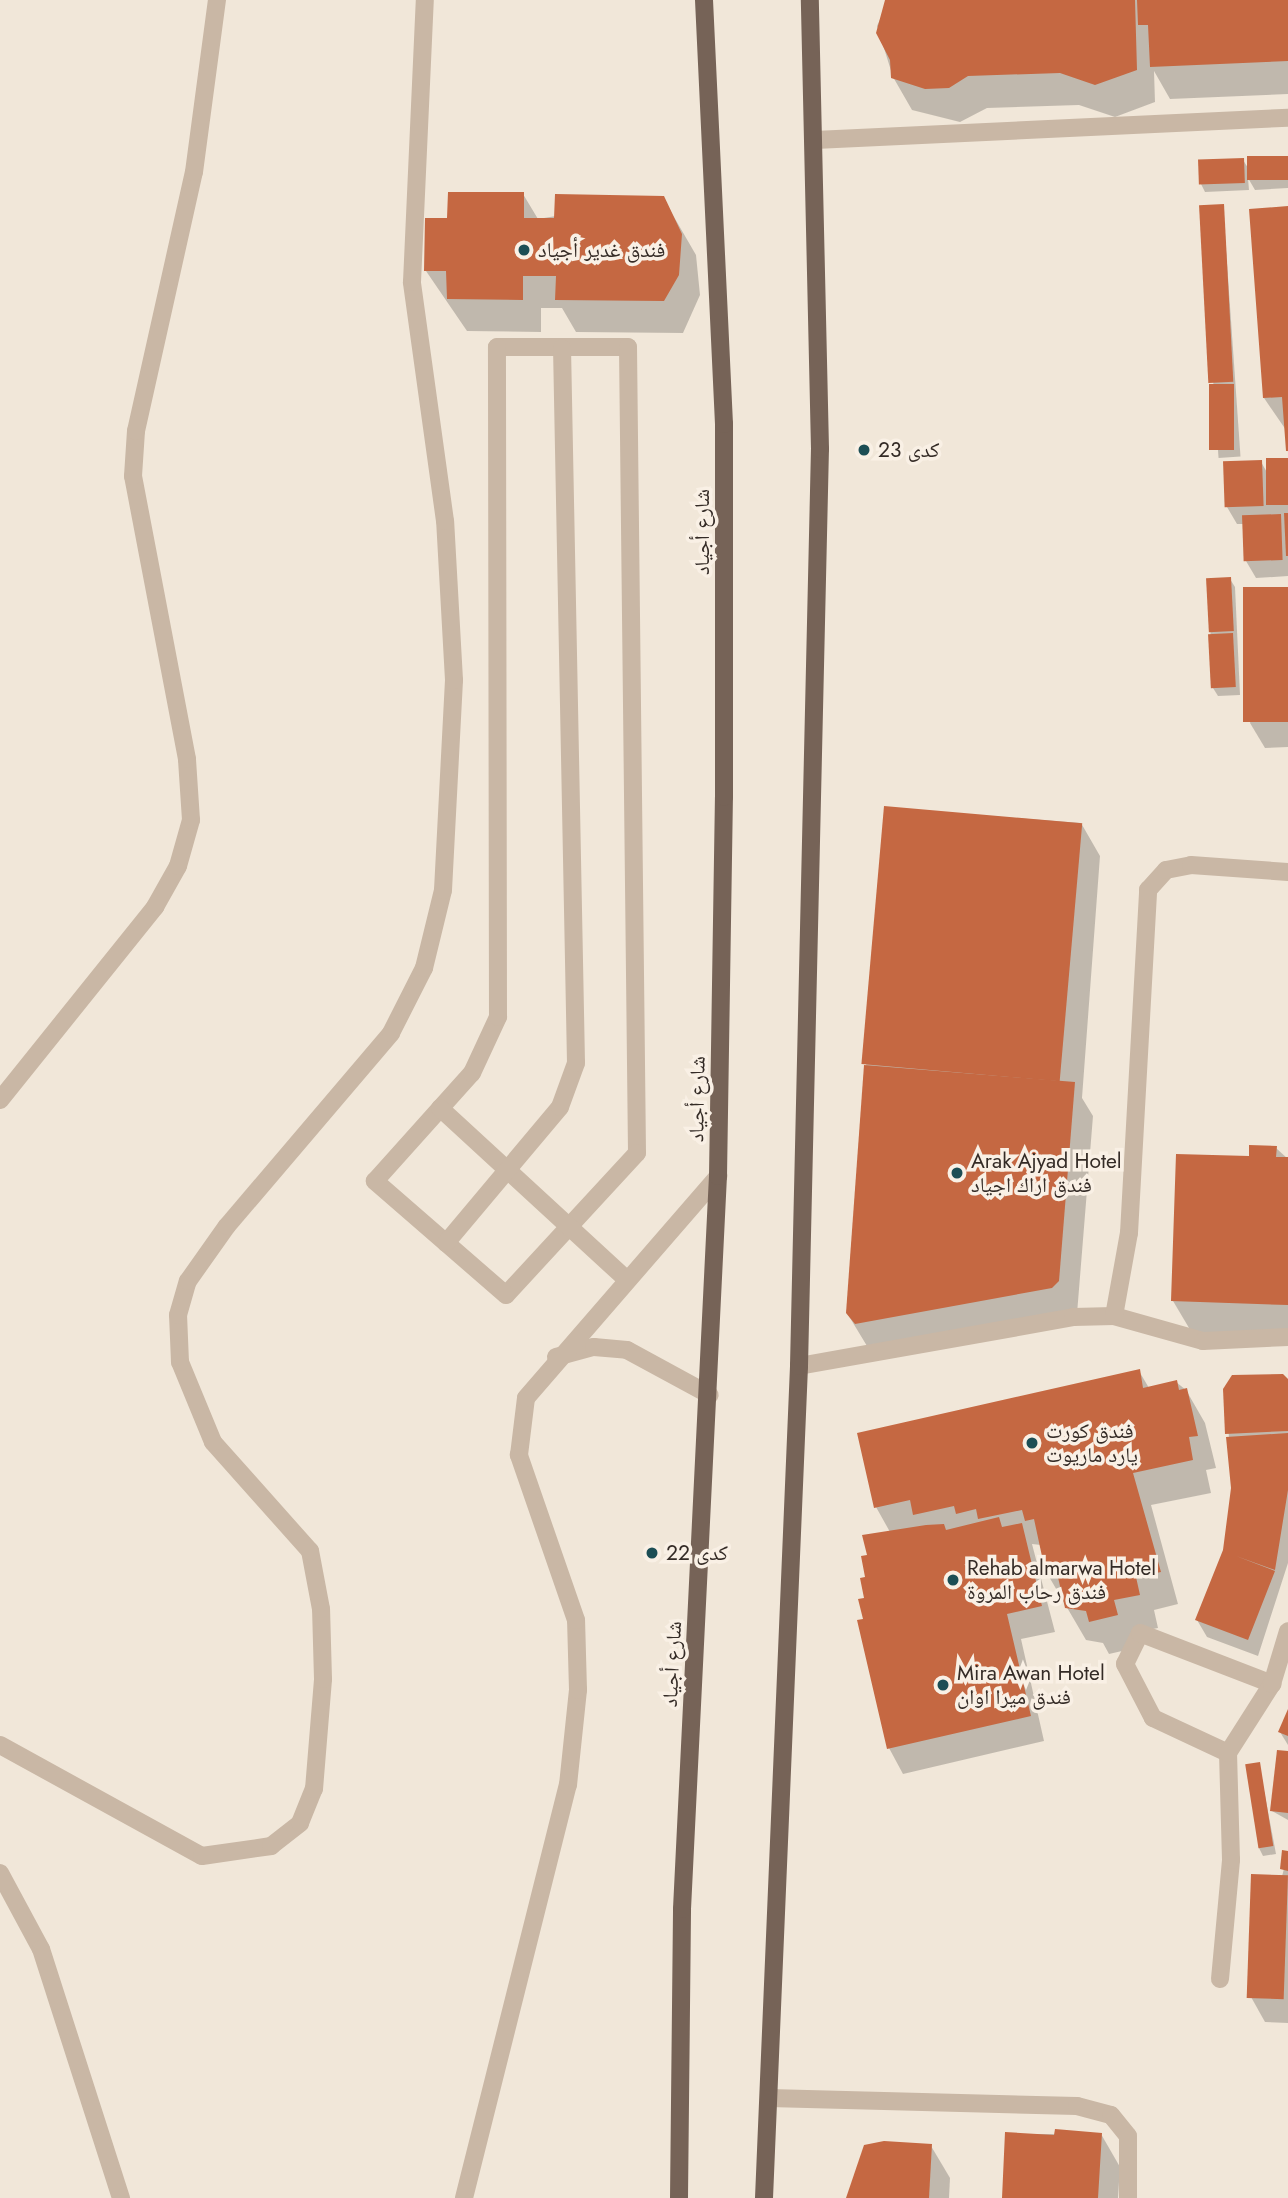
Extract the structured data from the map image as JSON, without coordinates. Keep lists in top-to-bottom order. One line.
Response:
{"streets":{"main road":["شارع أجياد"]},"places":["فندق غدير أجياد","كدى 23","Arak Ajyad Hotel فندق اراك اجياد","فندق كورت يارد ماريوت","كدى 22","Rehab almarwa Hotel فندق رحاب المروة","Mira Awan Hotel فندق ميرا اوان"]}
